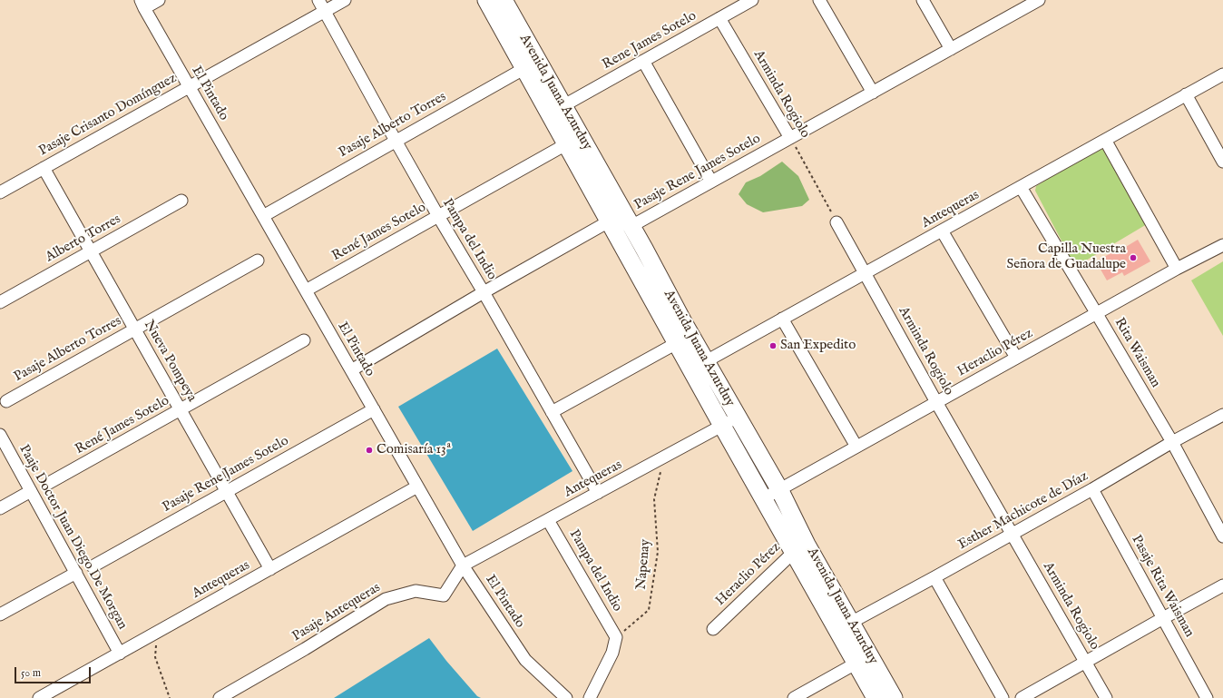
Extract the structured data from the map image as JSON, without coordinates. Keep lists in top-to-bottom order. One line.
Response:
{"streets":{"main road":["Avenida Juana Azurduy"],"street":["Rene James Sotelo","El Pintado","Arminda Rogiolo","Pasaje Crisanto Domínguez","Pasaje Alberto Torres","Pasaje Rene James Sotelo","Antequeras","René James Sotelo","Alberto Torres","Pampa del Indio","Heraclio Pérez","Rita Waisman","Nueva Pompeya","Esther Machicote de Díaz","Paaje Doctor Juan Diego De Morgan","Pasaje Rita Waisman","Pasaje Antequeras"],"path":["Napenay"]},"crossings":[["Rene James Sotelo","Avenida Juana Azurduy"],["Rene James Sotelo","Arminda Rogiolo"],["Avenida Juana Azurduy","Pasaje Alberto Torres"],["Avenida Juana Azurduy","Pasaje Rene James Sotelo"],["Avenida Juana Azurduy","Antequeras"],["Avenida Juana Azurduy","René James Sotelo"],["Avenida Juana Azurduy","Heraclio Pérez"],["Avenida Juana Azurduy","Esther Machicote de Díaz"],["El Pintado","Pasaje Crisanto Domínguez"],["El Pintado","Pasaje Alberto Torres"],["El Pintado","Pasaje Rene James Sotelo"],["El Pintado","Antequeras"],["El Pintado","René James Sotelo"],["El Pintado","Pasaje Antequeras"],["Arminda Rogiolo","Pasaje Rene James Sotelo"],["Arminda Rogiolo","Antequeras"],["Arminda Rogiolo","Heraclio Pérez"],["Arminda Rogiolo","Esther Machicote de Díaz"],["Pasaje Crisanto Domínguez","Pampa del Indio"],["Pasaje Crisanto Domínguez","Nueva Pompeya"],["Pasaje Alberto Torres","Pampa del Indio"],["Pasaje Alberto Torres","Nueva Pompeya"],["Pasaje Rene James Sotelo","Nueva Pompeya"],["Antequeras","Pampa del Indio"],["Antequeras","Rita Waisman"],["Antequeras","Nueva Pompeya"],["Antequeras","Paaje Doctor Juan Diego De Morgan"],["Antequeras","Napenay"],["Antequeras","Pasaje Antequeras"],["René James Sotelo","Pampa del Indio"],["René James Sotelo","Nueva Pompeya"],["Alberto Torres","Nueva Pompeya"],["Pampa del Indio","Napenay"],["Heraclio Pérez","Rita Waisman"],["Rita Waisman","Esther Machicote de Díaz"],["Esther Machicote de Díaz","Pasaje Rita Waisman"]],"places":["Capilla Nuestra Señora de Guadalupe","San Expedito","Comisaría 13ª"],"scale_bar":"50 m"}
